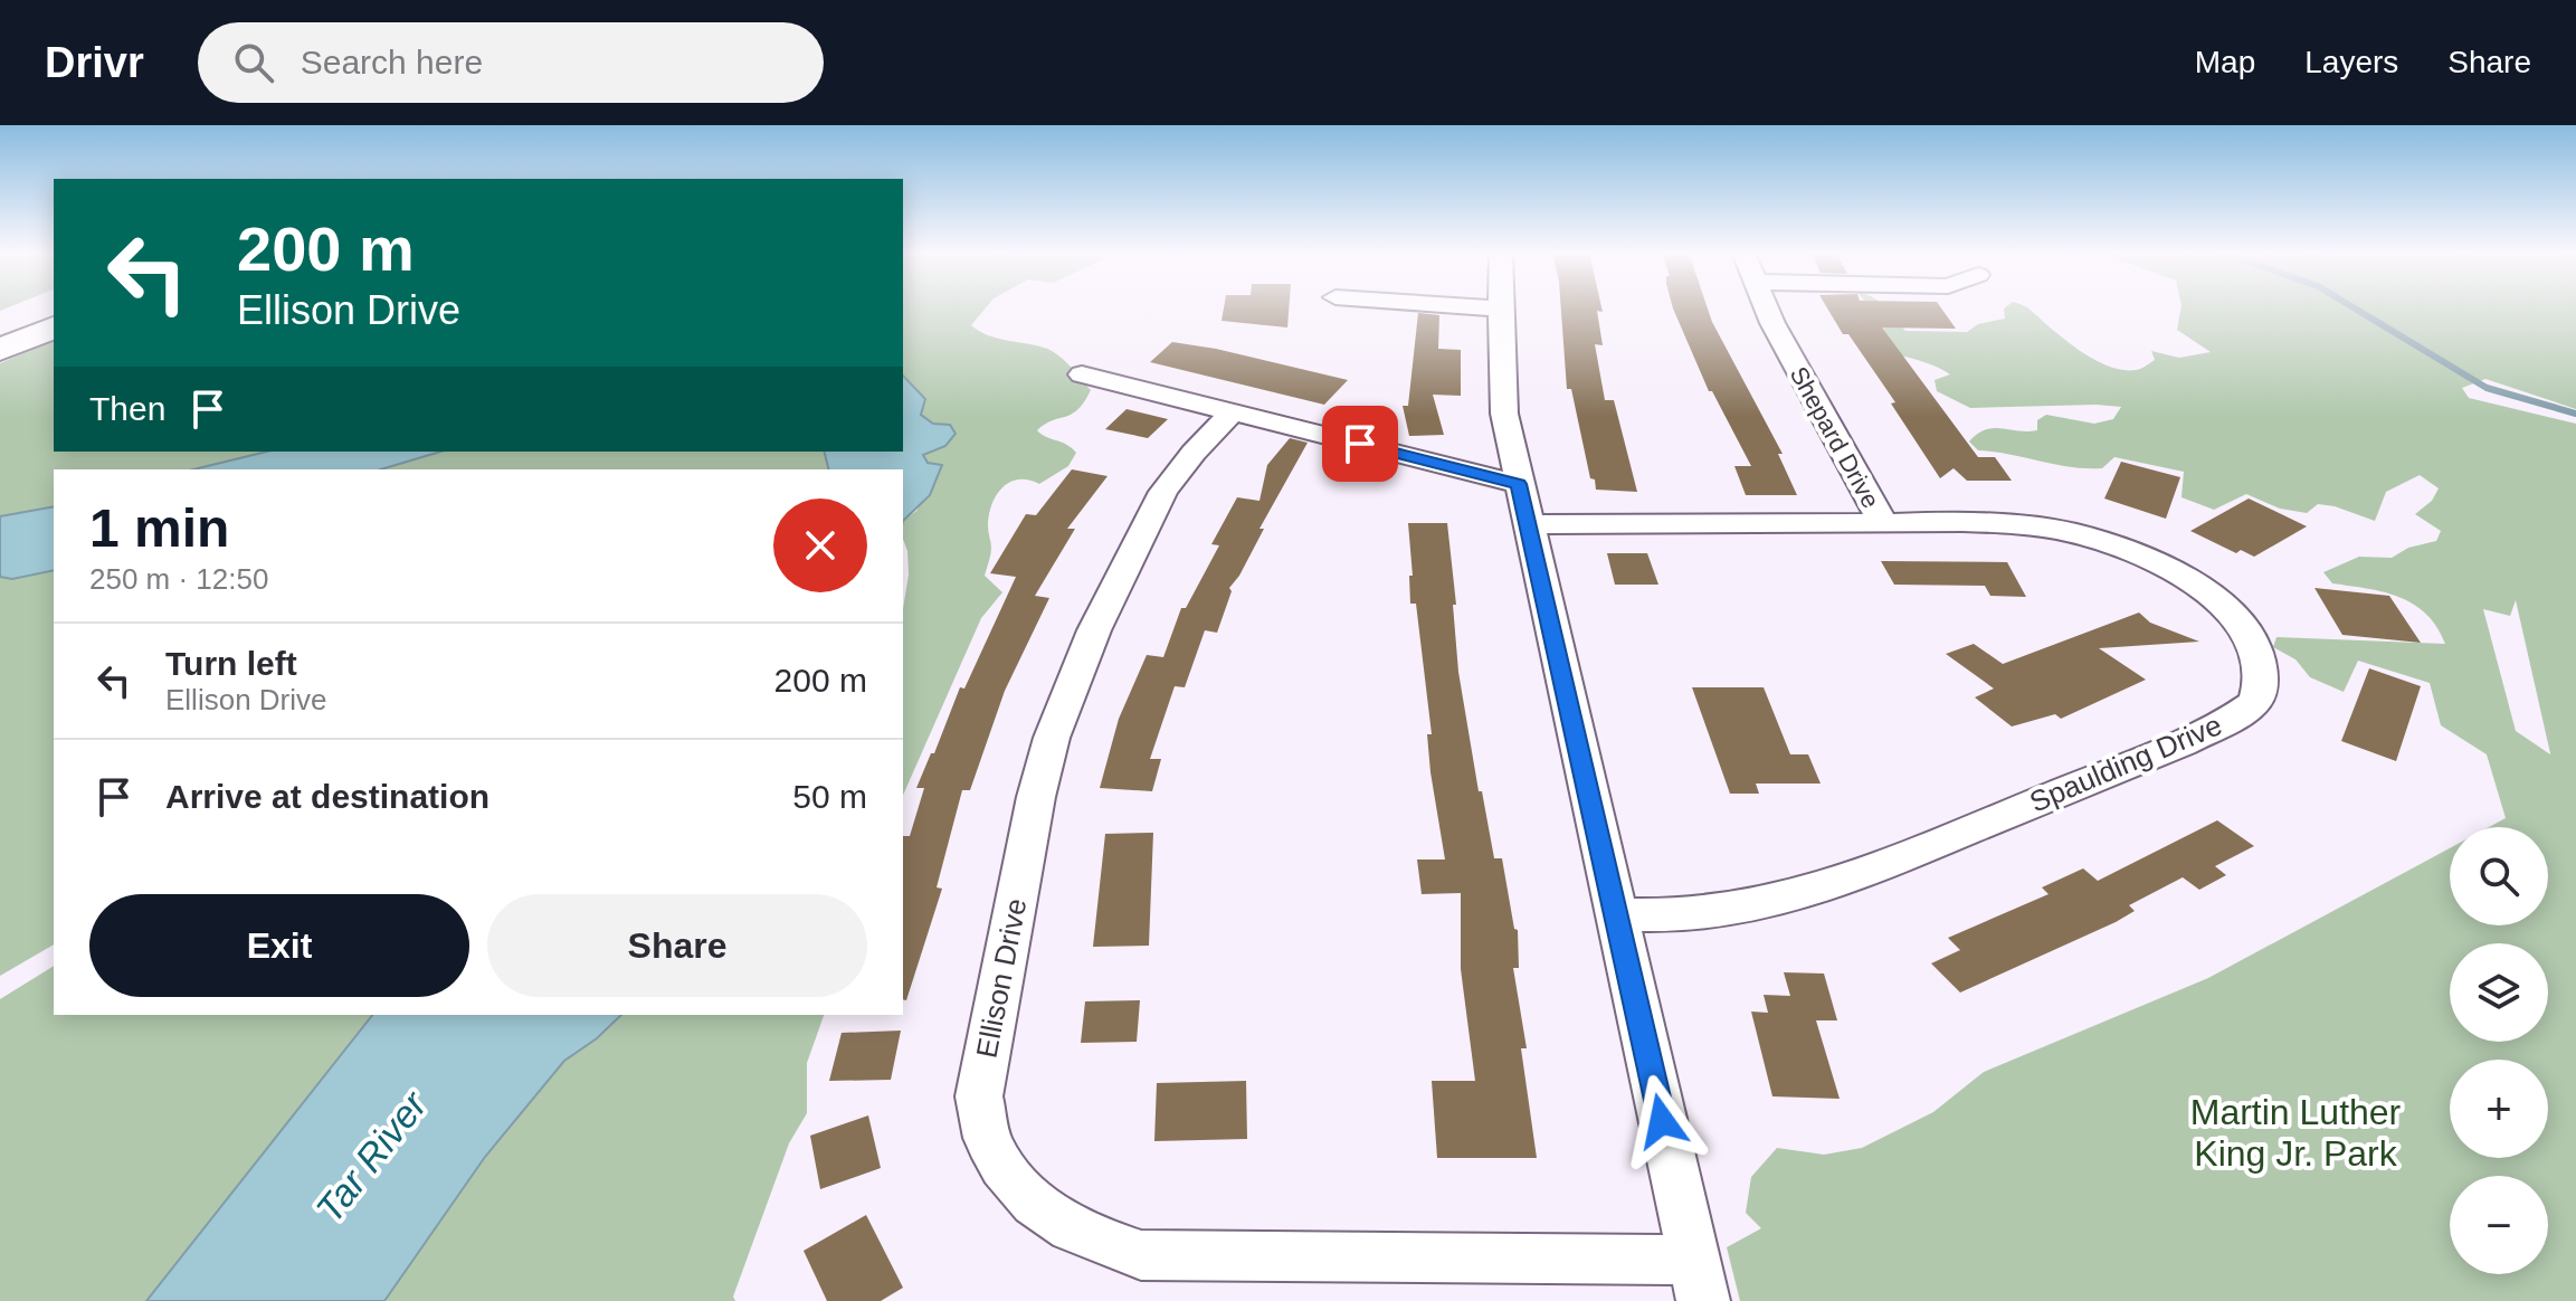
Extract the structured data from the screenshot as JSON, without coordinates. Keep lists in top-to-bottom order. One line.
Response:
{"streets":{"street":["Shepard Drive","Spaulding Drive","Ellison Drive"]},"crossings":[["Shepard Drive","Spaulding Drive"]],"water":["Tar River"],"parks":["Martin Luther King Jr. Park"],"page":{"header":"Drivr","search":"Search here","nav":["Map","Layers","Share"],"turn":["200 m","Ellison Drive"],"then":"Then","heading":["1 min","250 m · 12:50"],"list":[{"name":"Turn left","note":"Ellison Drive","value":"200 m"},{"name":"Arrive at destination","value":"50 m"}],"map_buttons":["+","−"],"buttons":["Exit","Share"]}}
